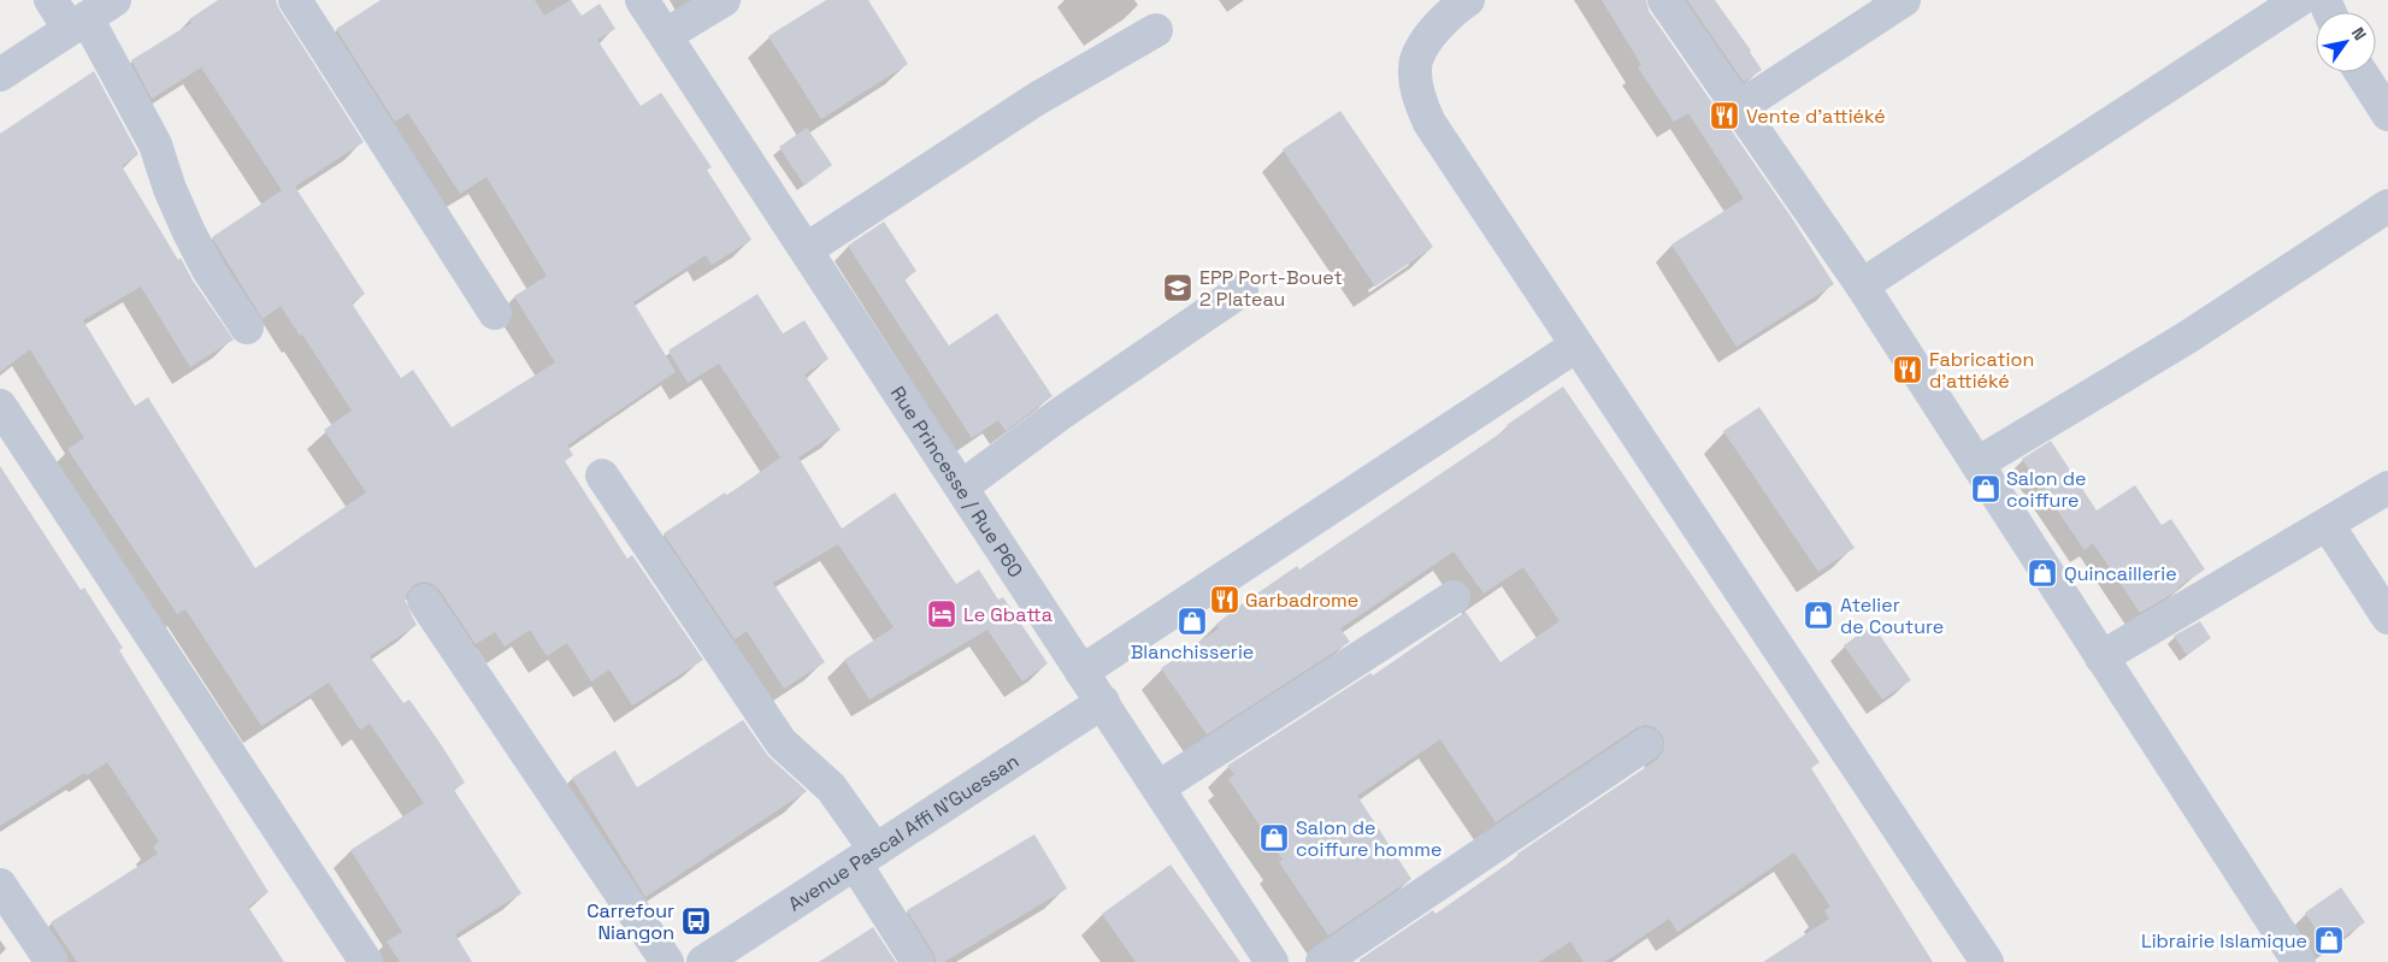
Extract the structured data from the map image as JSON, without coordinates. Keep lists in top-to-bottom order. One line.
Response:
{"streets":{"street":["Rue Princesse / Rue P60","Avenue Pascal Affi N'Guessan"]},"crossings":[["Rue Princesse / Rue P60","Avenue Pascal Affi N'Guessan"]],"places":{"restaurant":["Vente d'attiéké","Fabrication d'attiéké","Garbadrome"],"school or university":["EPP Port-Bouet 2 Plateau"],"shop":["Salon de coiffure","Quincaillerie","Atelier de Couture","Blanchisserie","Salon de coiffure homme","Librairie Islamique"],"hotel":["Le Gbatta"],"bus stop":["Carrefour Niangon"]},"north":"top right"}
